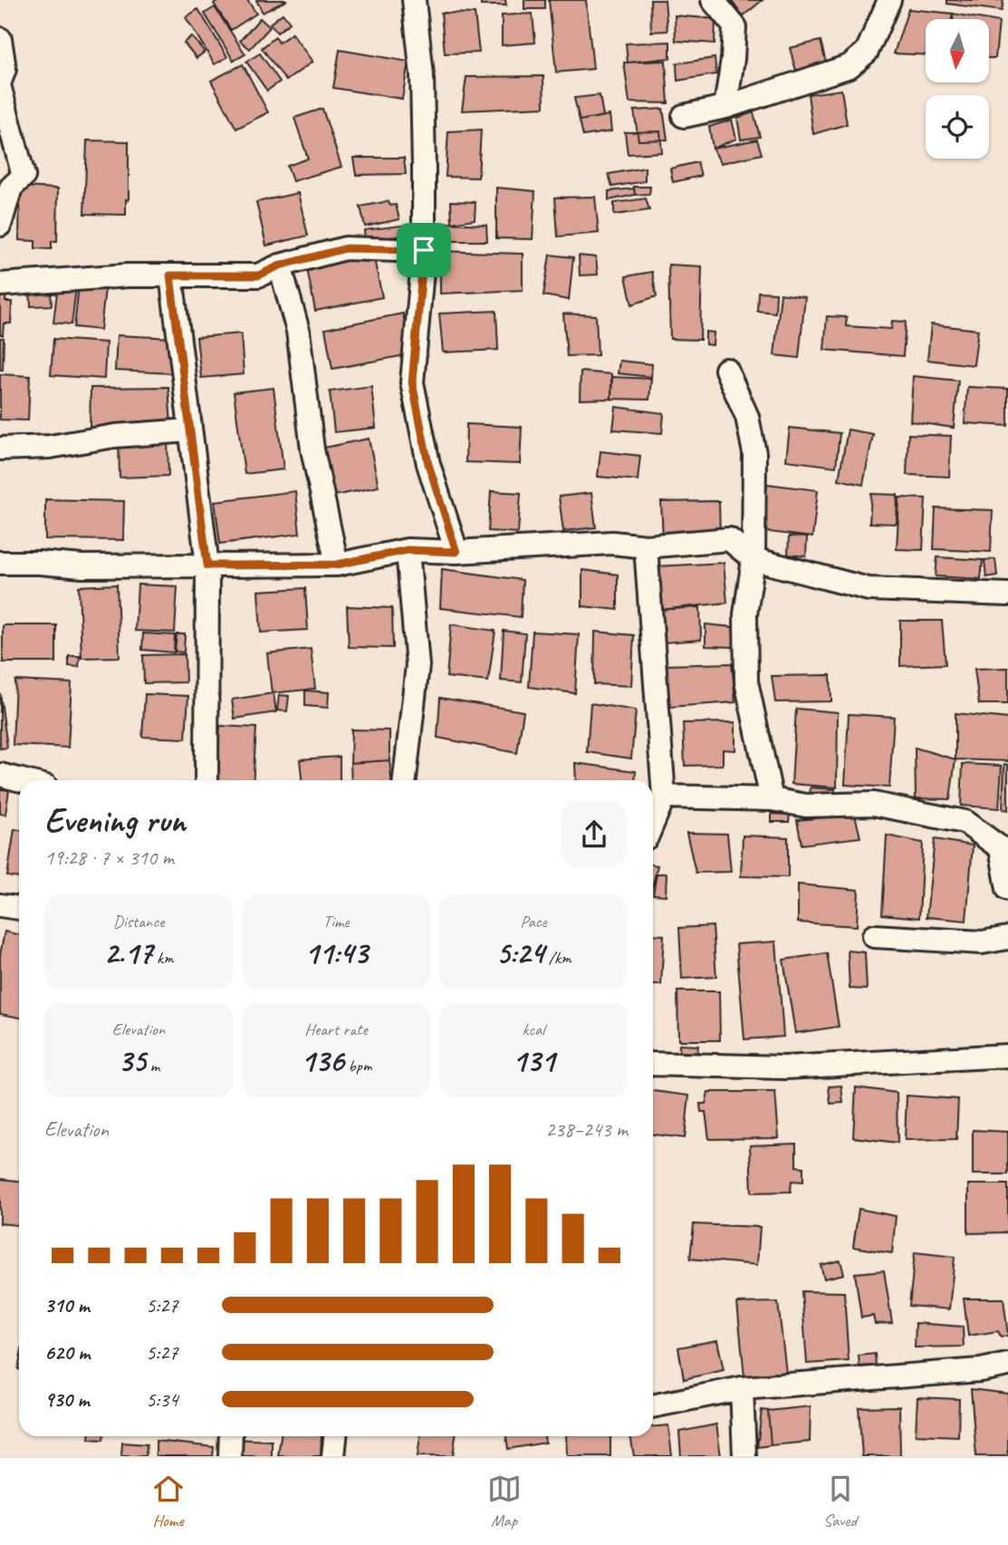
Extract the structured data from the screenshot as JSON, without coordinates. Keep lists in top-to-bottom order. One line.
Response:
{"north":"bottom","page":{"heading":["Evening run","19:28 · 7 × 310 m"],"stats":[["Distance","2.17 km"],["Time","11:43"],["Pace","5:24 /km"],["Elevation","35 m"],["Heart rate","136 bpm"],["kcal","131"]],"chart":["Elevation","238–243 m"],"list":[{"name":"310 m","note":"5:27"},{"name":"620 m","note":"5:27"},{"name":"930 m","note":"5:34"}],"tabs":["Home","Map","Saved"]}}
